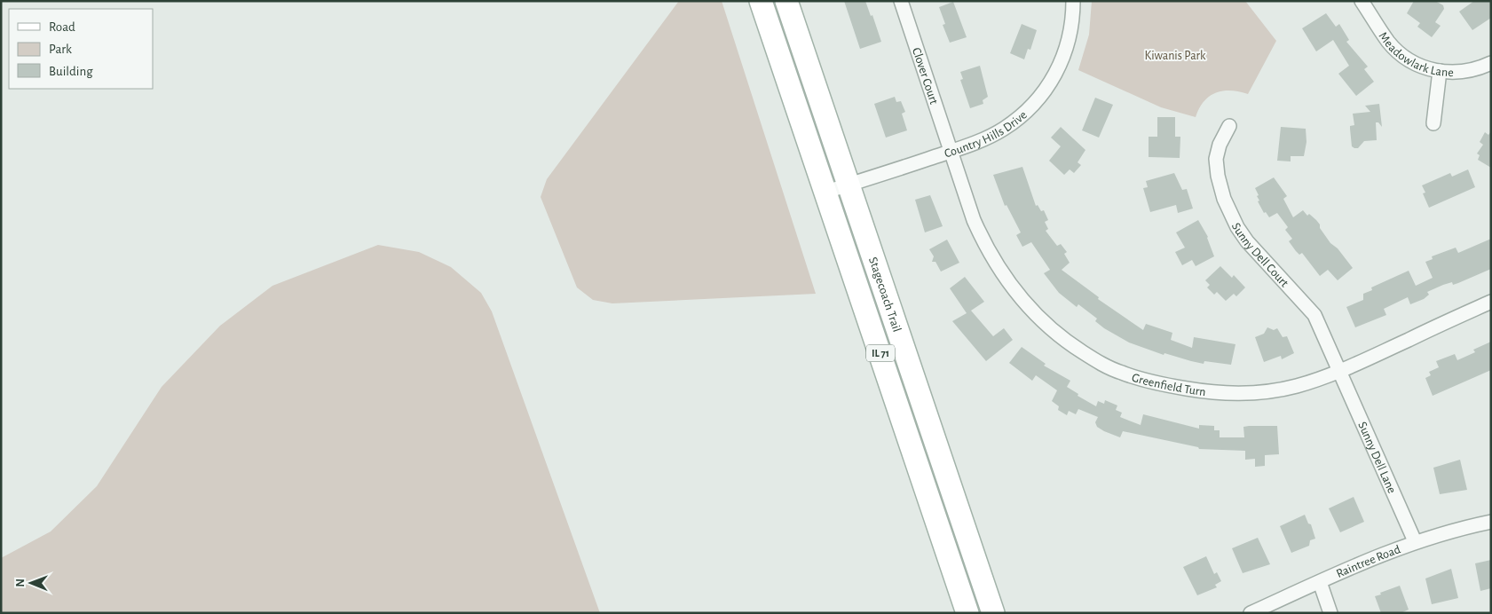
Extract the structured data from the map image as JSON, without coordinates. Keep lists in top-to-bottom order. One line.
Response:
{"streets":{"main road":["Stagecoach Trail","IL 71"],"street":["Meadowlark Lane","Clover Court","Country Hills Drive","Sunny Dell Court","Greenfield Turn","Sunny Dell Lane","Raintree Road"]},"crossings":[["Clover Court","Country Hills Drive"],["Clover Court","Greenfield Turn"],["Country Hills Drive","Stagecoach Trail"],["Country Hills Drive","Greenfield Turn"],["Sunny Dell Court","Greenfield Turn"],["Sunny Dell Court","Sunny Dell Lane"],["Greenfield Turn","Sunny Dell Lane"],["Sunny Dell Lane","Raintree Road"]],"parks":["Kiwanis Park"],"legend":["Road","Park","Building"],"north":"left"}
